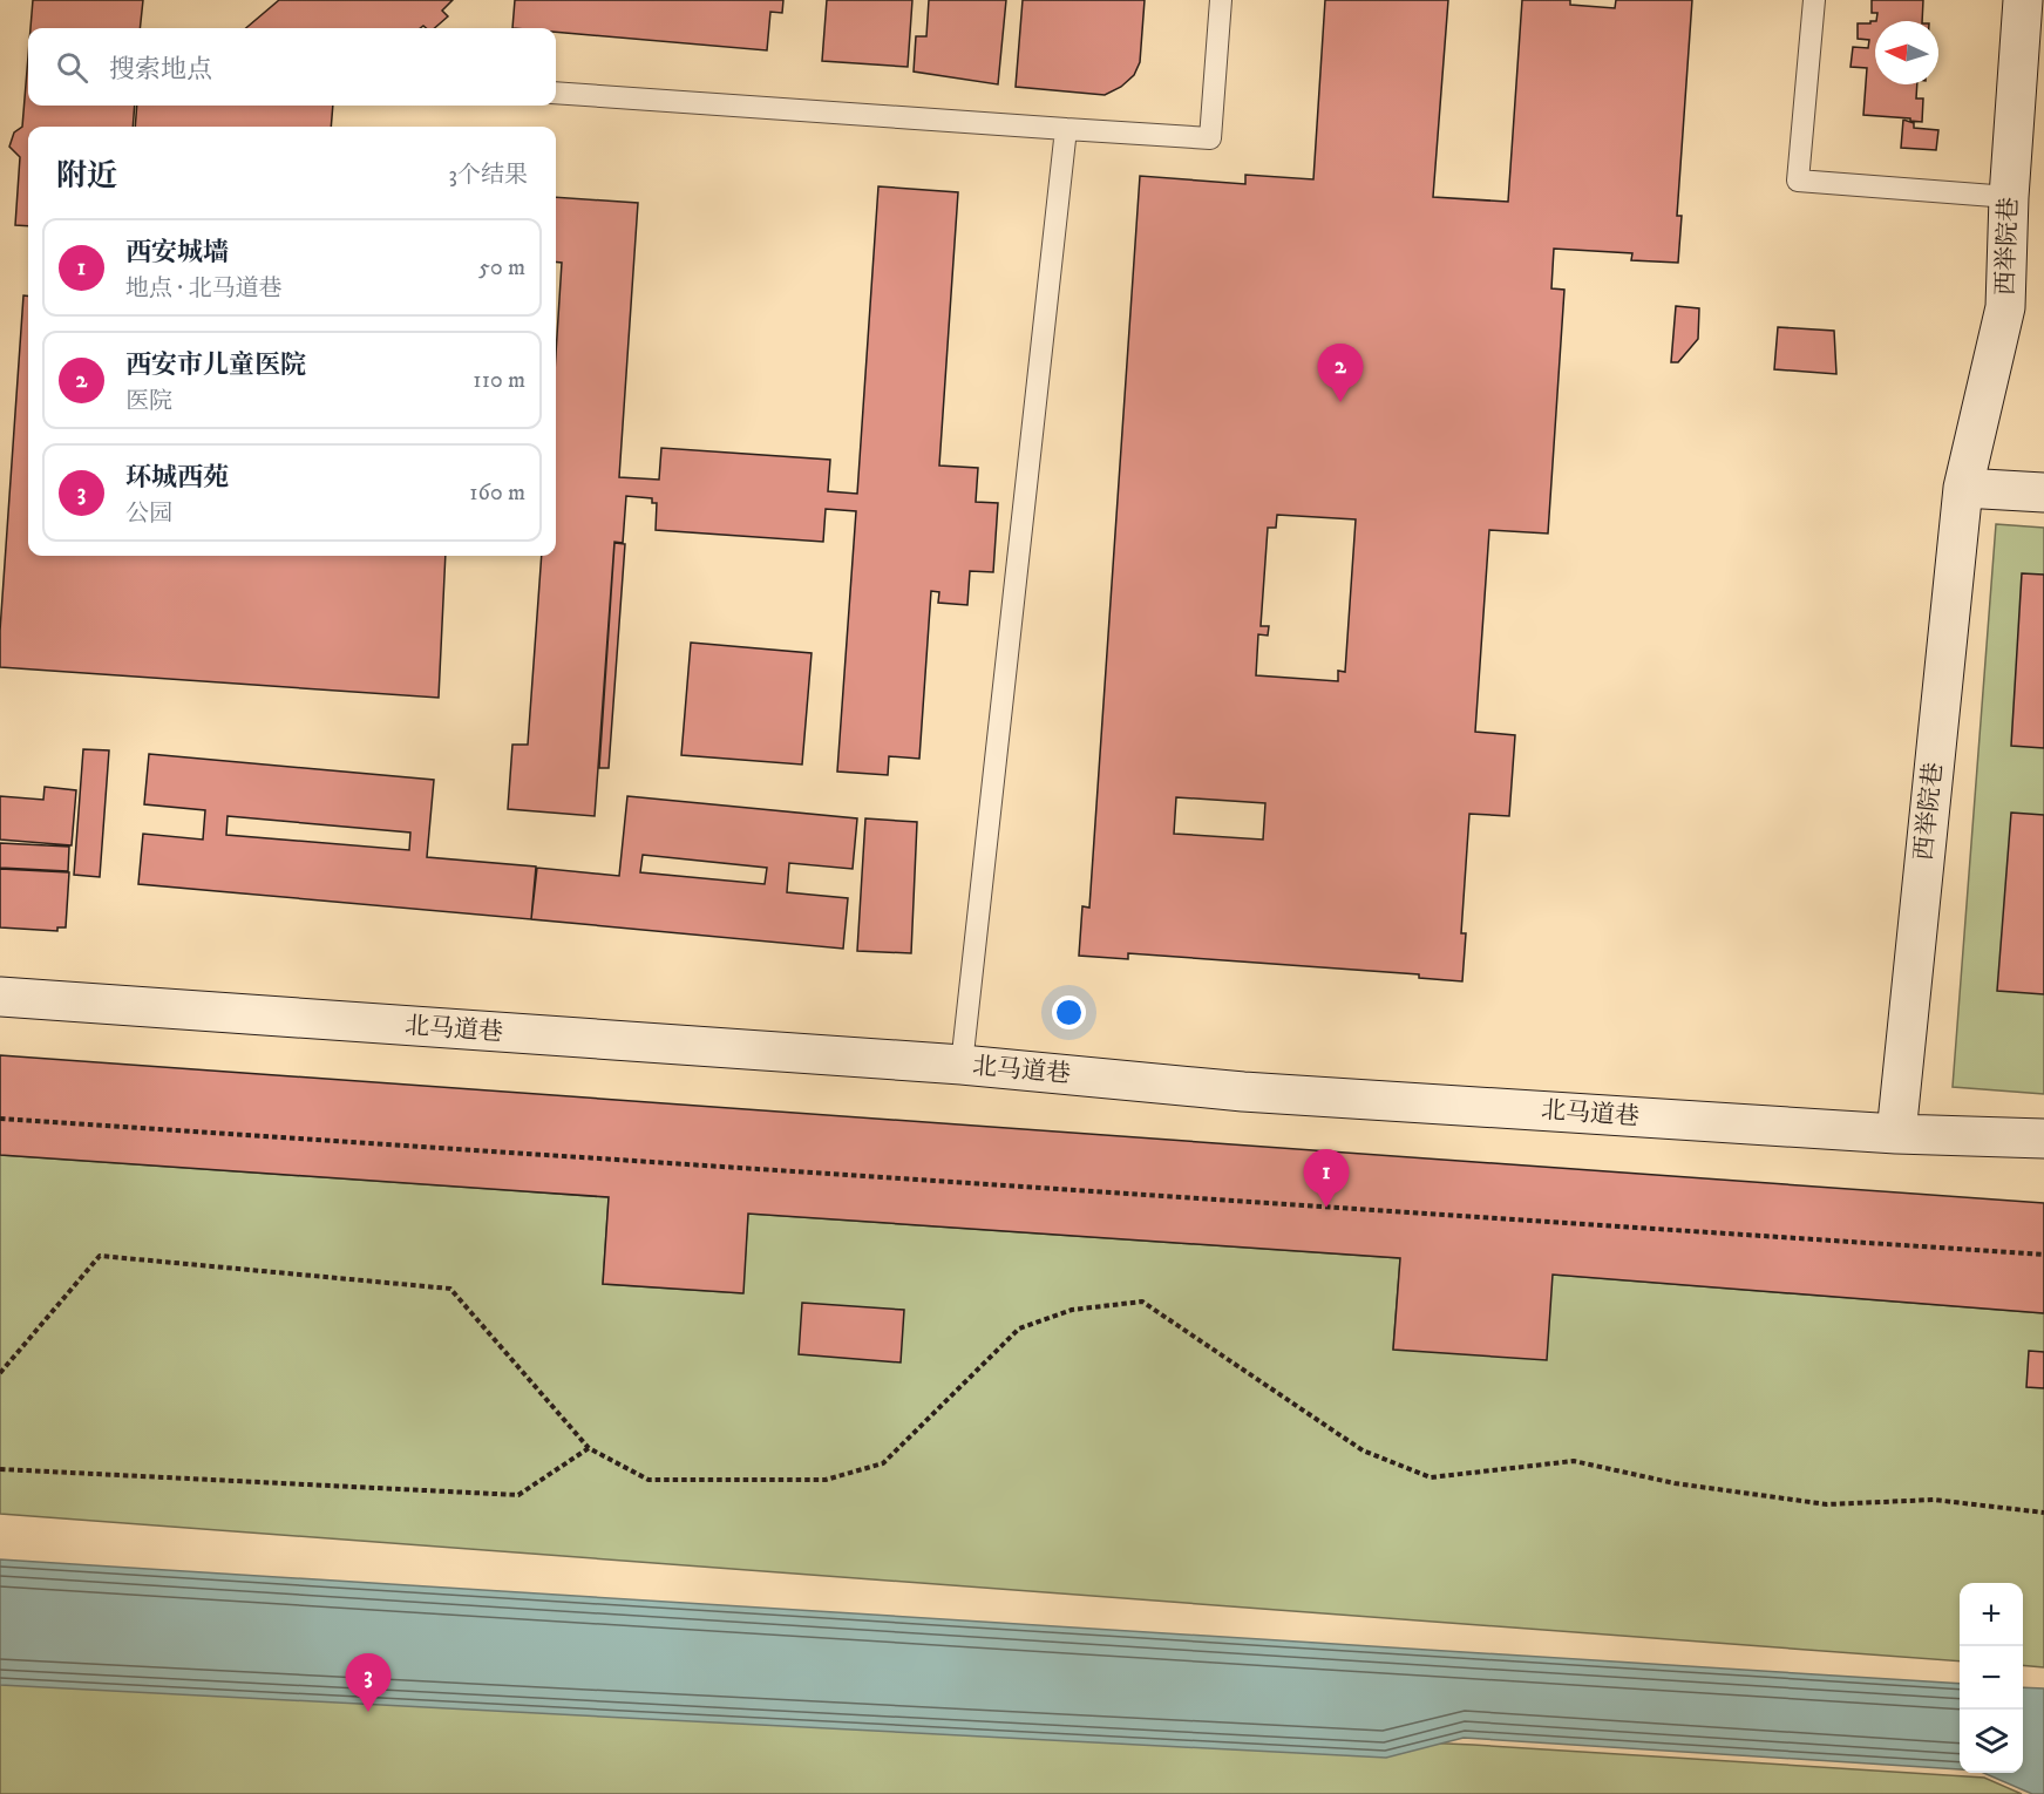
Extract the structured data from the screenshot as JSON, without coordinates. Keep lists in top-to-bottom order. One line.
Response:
{"streets":{"street":["西举院巷","北马道巷"]},"crossings":[["西举院巷","北马道巷"]],"north":"left","page":{"search":"搜索地点","heading":["附近","3个结果"],"list":[{"mark":"1","name":"西安城墙","note":"地点 · 北马道巷","value":"50 m"},{"mark":"2","name":"西安市儿童医院","note":"医院","value":"110 m"},{"mark":"3","name":"环城西苑","note":"公园","value":"160 m"}],"pins":["2","1","3"],"map_buttons":["+","−"]}}
